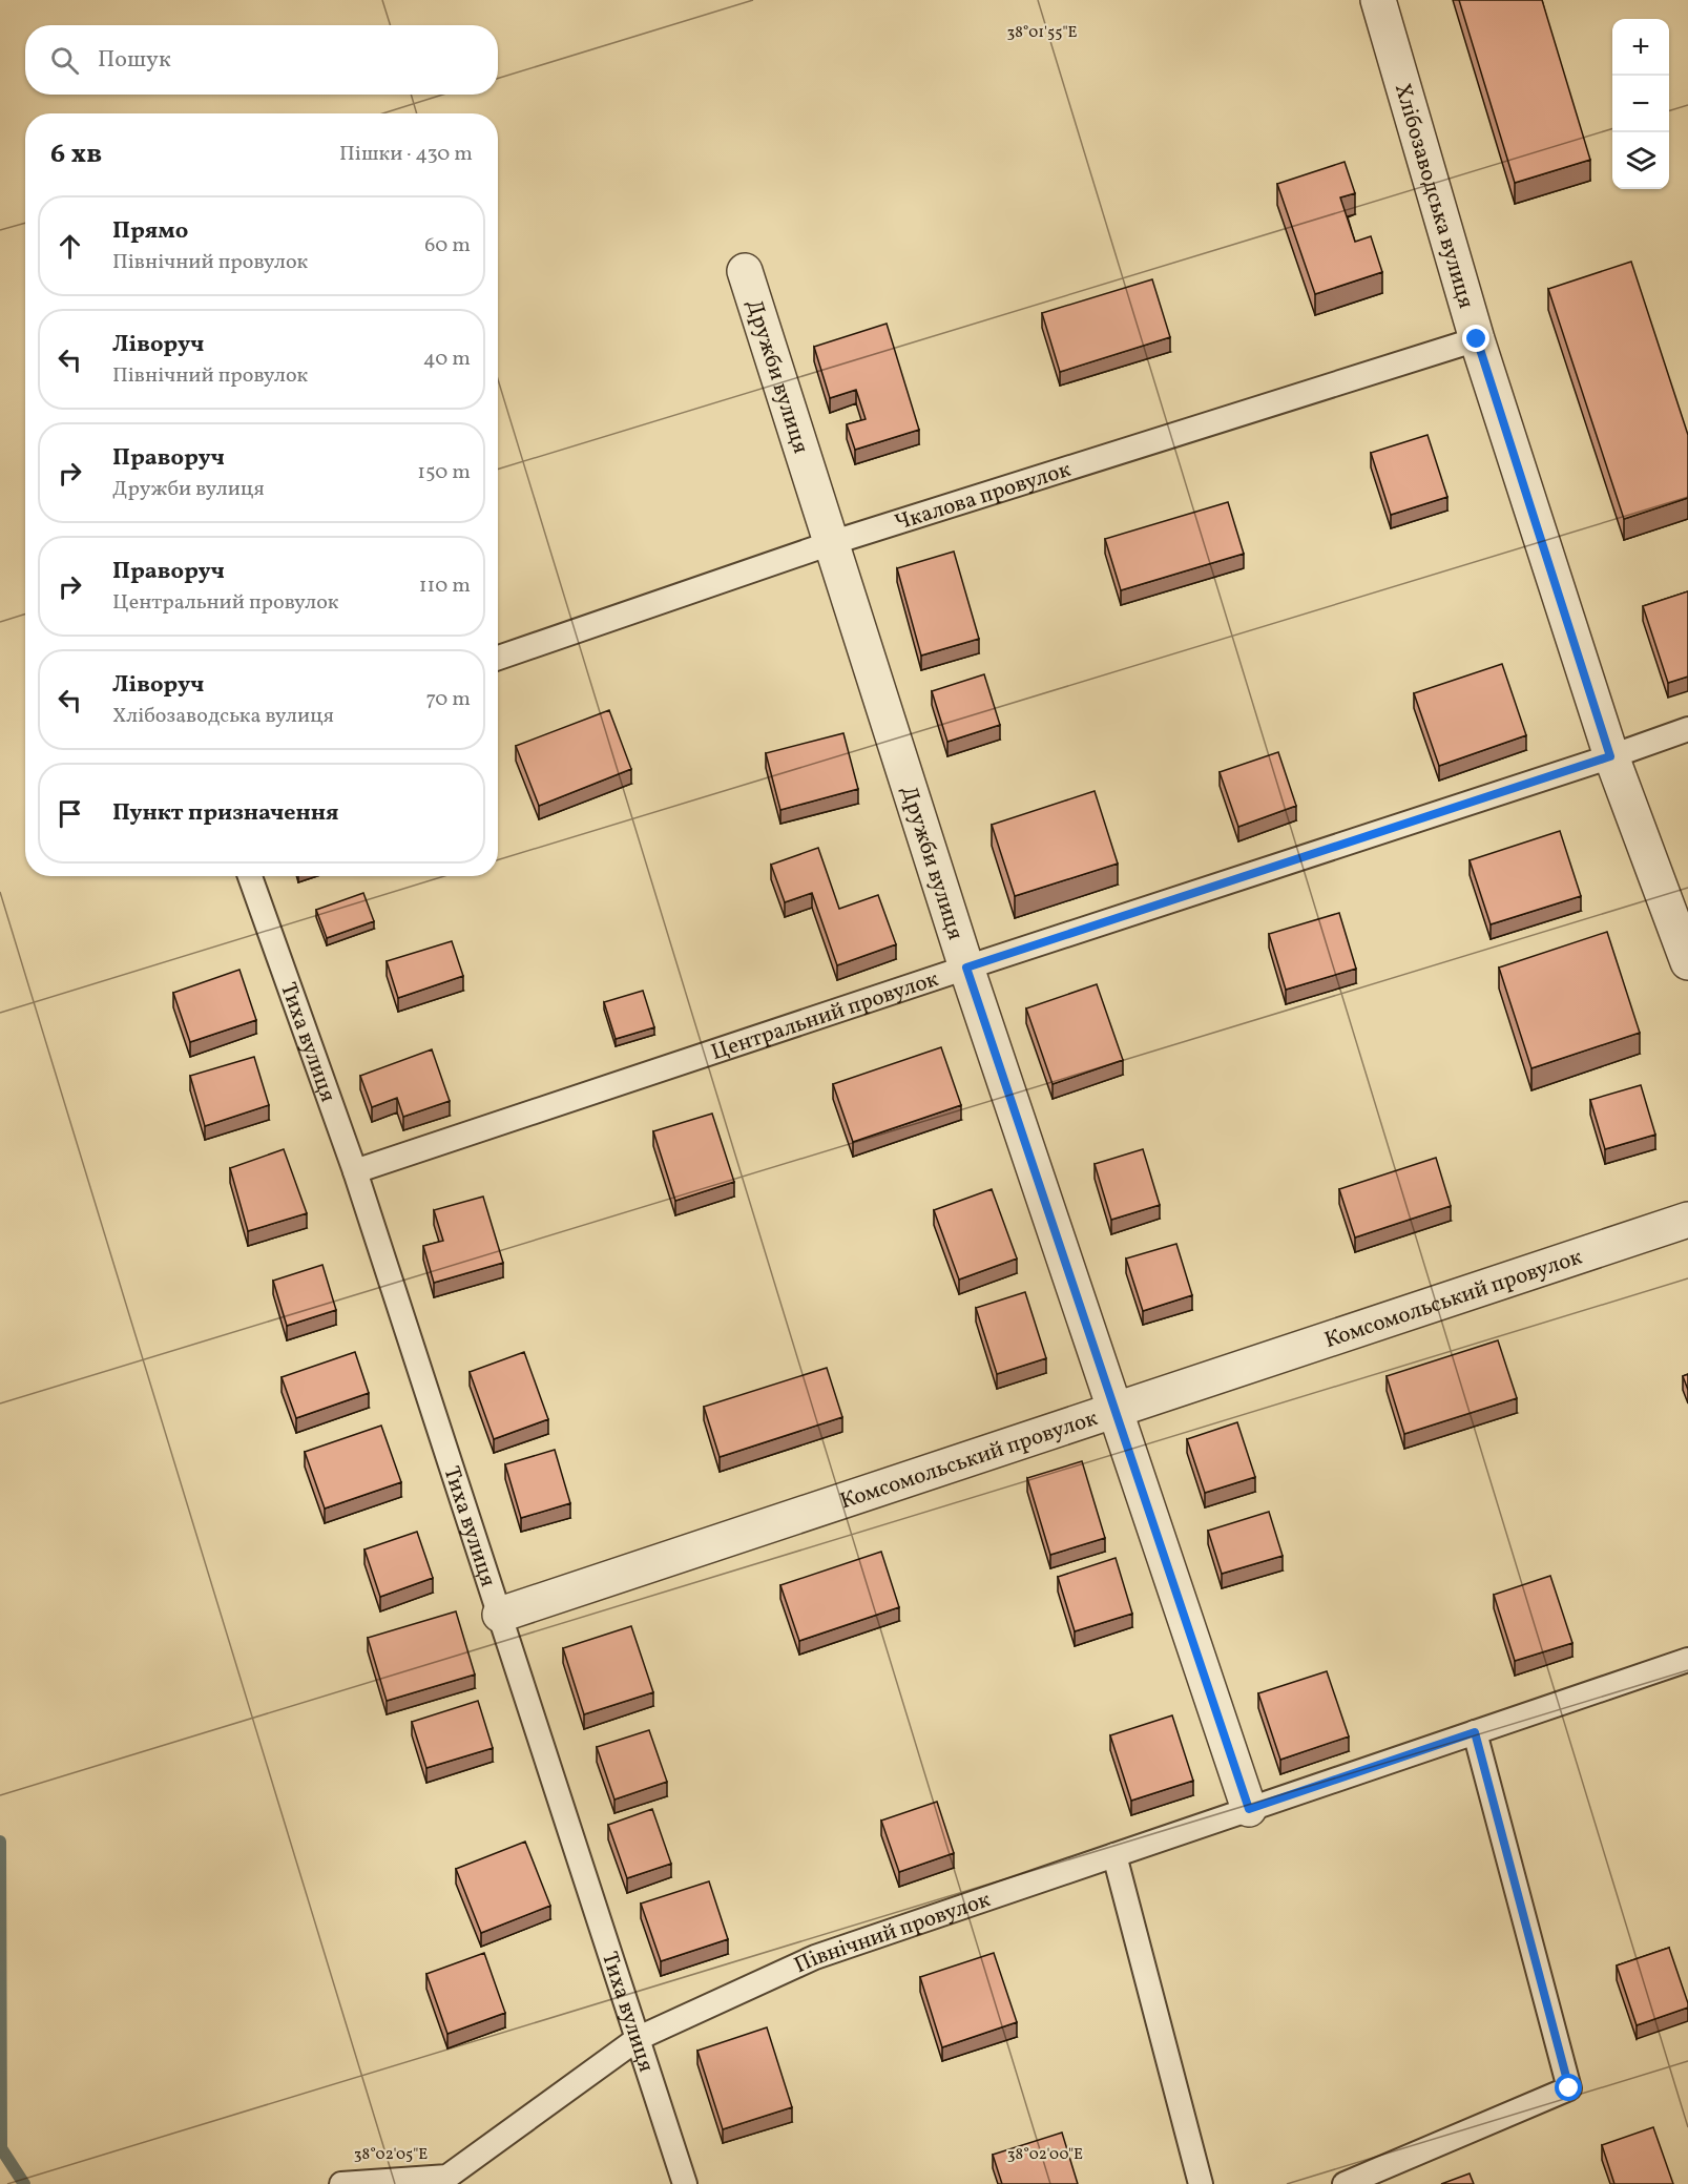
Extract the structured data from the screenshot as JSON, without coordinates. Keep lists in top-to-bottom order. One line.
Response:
{"streets":{"street":["Хлібозаводська вулиця","Дружби вулиця","Комсомольський провулок"],"lane":["Чкалова провулок","Центральний провулок","Тиха вулиця","Північний провулок"]},"crossings":[["Хлібозаводська вулиця","Чкалова провулок"],["Хлібозаводська вулиця","Центральний провулок"],["Дружби вулиця","Чкалова провулок"],["Дружби вулиця","Центральний провулок"],["Дружби вулиця","Комсомольський провулок"],["Дружби вулиця","Північний провулок"],["Центральний провулок","Тиха вулиця"],["Тиха вулиця","Комсомольський провулок"],["Тиха вулиця","Північний провулок"]],"page":{"map_buttons":["+","−"],"search":"Пошук","heading":["6 хв","Пішки · 430 m"],"list":[["Прямо","Північний провулок","60 m"],["Ліворуч","Північний провулок","40 m"],["Праворуч","Дружби вулиця","150 m"],["Праворуч","Центральний провулок","110 m"],["Ліворуч","Хлібозаводська вулиця","70 m"],"Пункт призначення"]},"coordinates":["38°01'55\"E","38°02'05\"E","38°02'00\"E"]}
